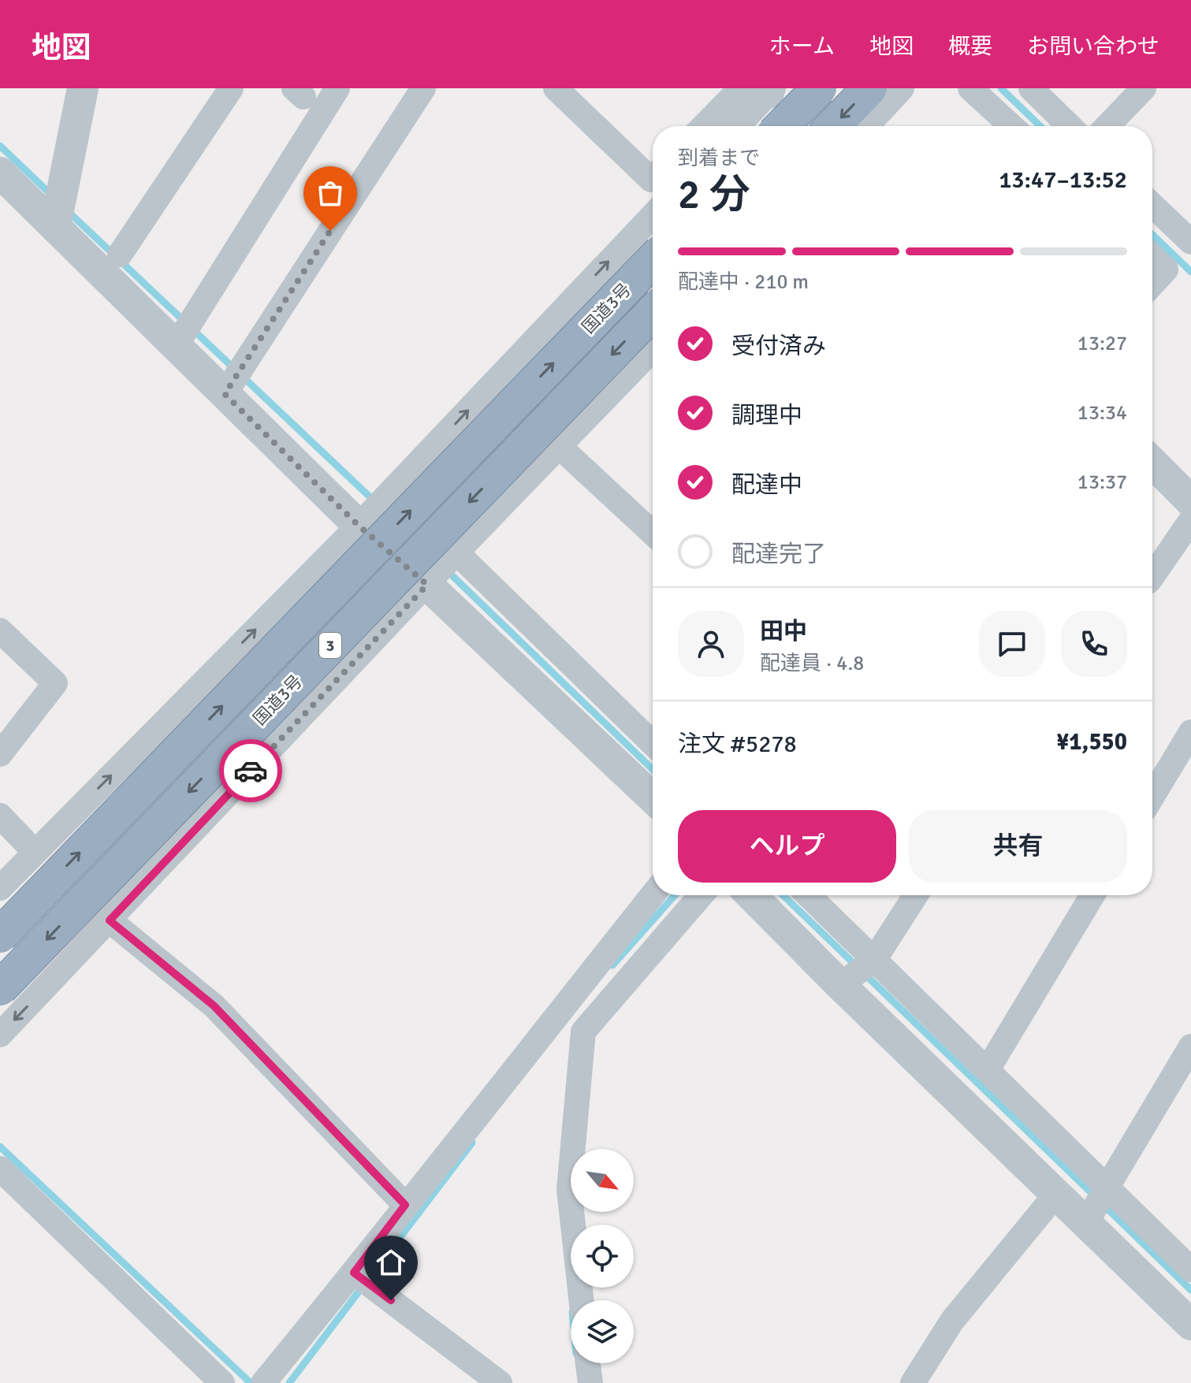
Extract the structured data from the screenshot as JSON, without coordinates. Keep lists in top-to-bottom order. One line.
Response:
{"streets":{"highway":["国道3号","3"]},"north":"bottom right","page":{"header":"地図","nav":["ホーム","地図","概要","お問い合わせ"],"heading":["2 分","到着まで","13:47–13:52"],"panel":["田中","配達員 · 4.8","注文 #5278","¥1,550"],"bar":"配達中 · 210 m","list":[["受付済み","13:27"],["調理中","13:34"],["配達中","13:37"],"配達完了"],"buttons":["ヘルプ","共有"]}}
